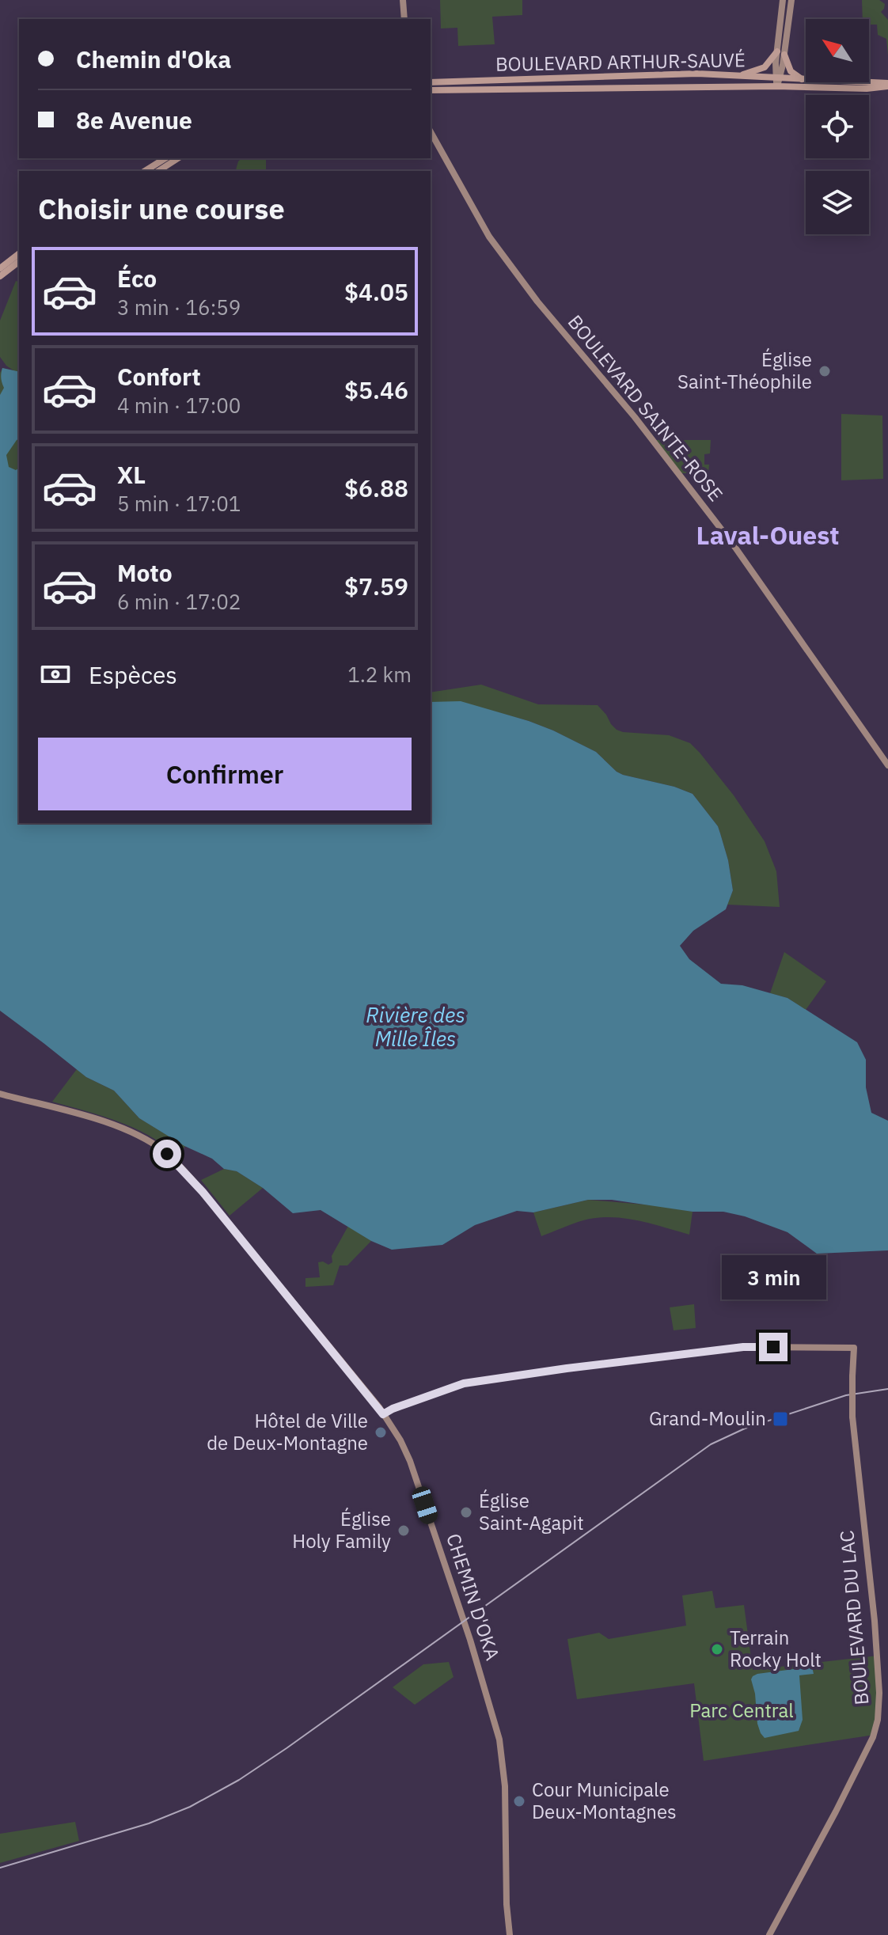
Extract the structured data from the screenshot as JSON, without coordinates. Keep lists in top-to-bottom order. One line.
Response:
{"streets":{"main road":["BOULEVARD ARTHUR-SAUVÉ"],"street":["BOULEVARD SAINTE-ROSE","CHEMIN D'OKA","BOULEVARD DU LAC"]},"crossings":[["CHEMIN D'OKA","BOULEVARD DU LAC"]],"districts":["Laval-Ouest"],"water":["Rivière des Mille Îles"],"parks":["Parc Central"],"places":{"other":["Église Saint-Théophile","Hôtel de Ville de Deux-Montagne","Église Saint-Agapit","Église Holy Family","Terrain Rocky Holt","Cour Municipale Deux-Montagnes"],"transit":["Grand-Moulin"]},"north":"top left","page":{"banner":["Chemin d'Oka","8e Avenue"],"heading":"Choisir une course","list":[{"name":"Éco","note":"3 min · 16:59","value":"$4.05"},{"name":"Confort","note":"4 min · 17:00","value":"$5.46"},{"name":"XL","note":"5 min · 17:01","value":"$6.88"},{"name":"Moto","note":"6 min · 17:02","value":"$7.59"}],"pay":["Espèces","1.2 km"],"buttons":"Confirmer","bubble":"3 min"}}
